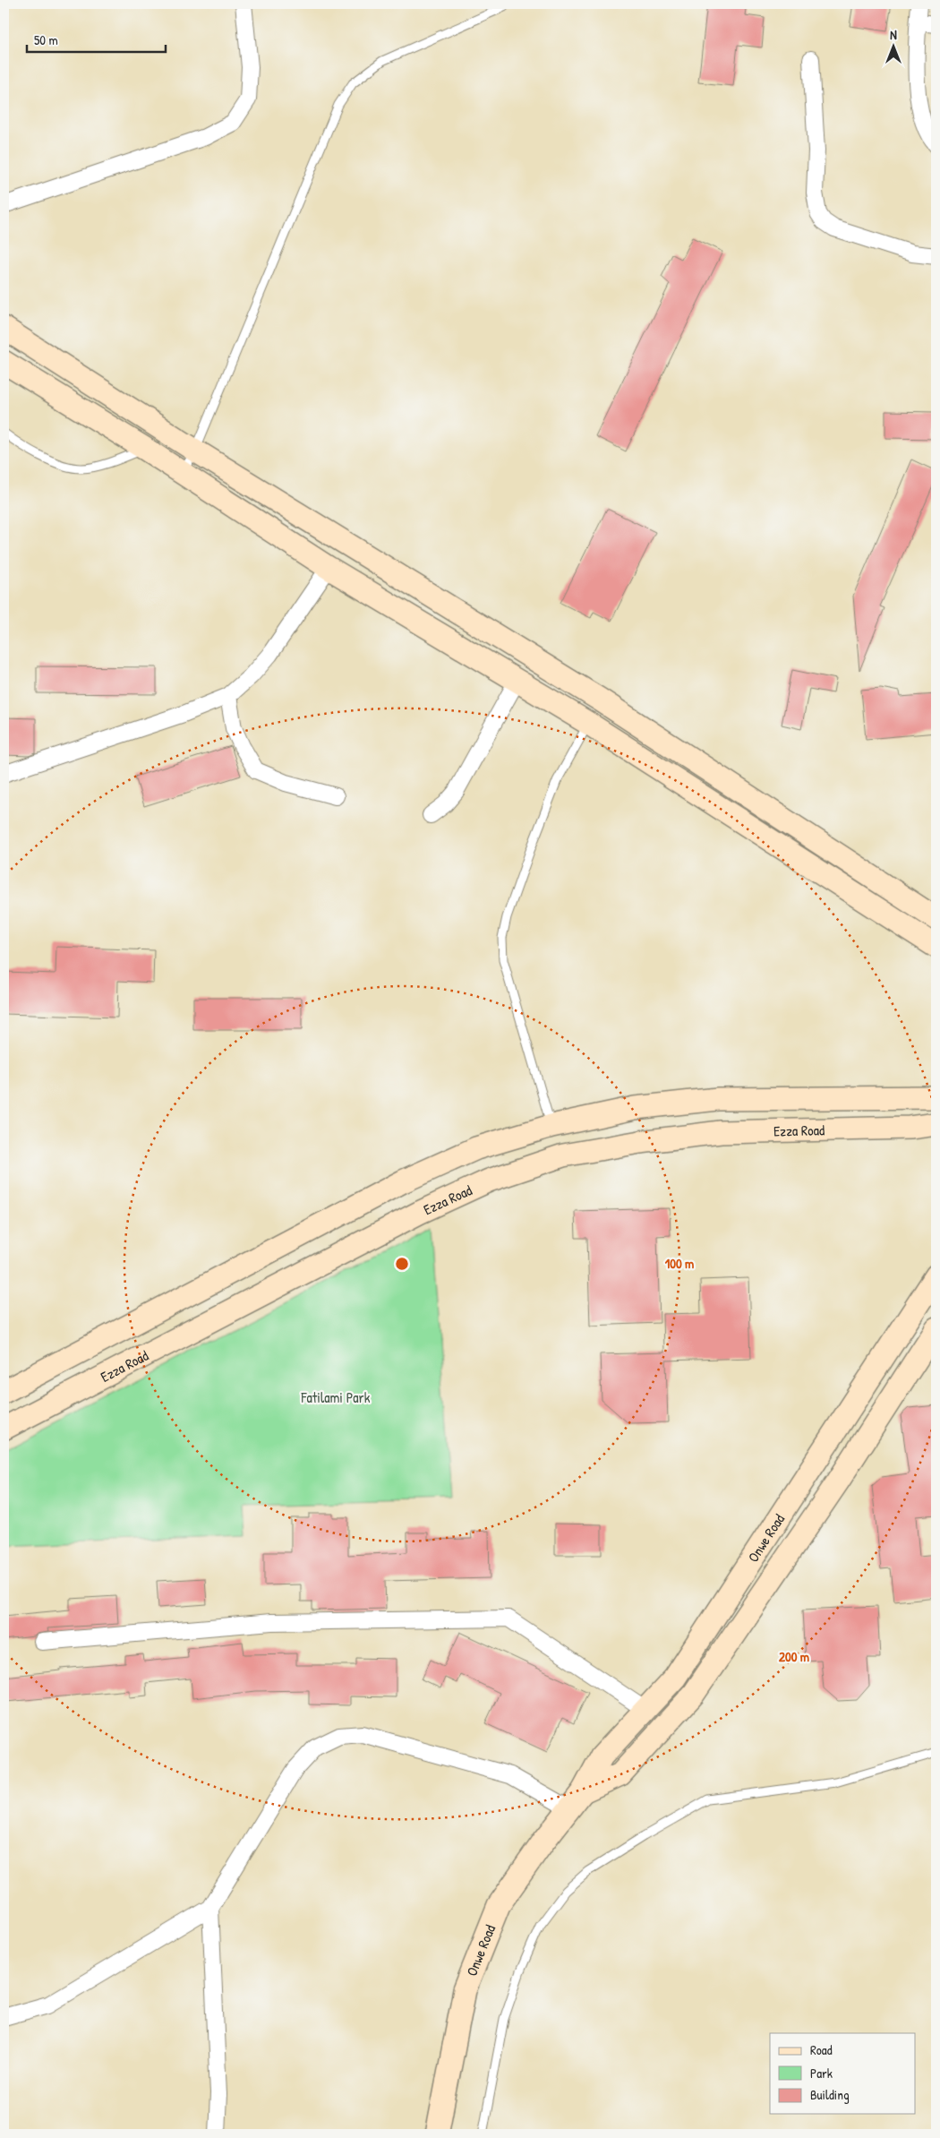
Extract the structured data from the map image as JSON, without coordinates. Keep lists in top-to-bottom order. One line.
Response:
{"streets":{"main road":["Ezza Road","Onwe Road"]},"parks":["Fatilami Park"],"legend":["Road","Park","Building"],"scale_bar":"50 m","north":"top","rings":["100 m","200 m"]}
